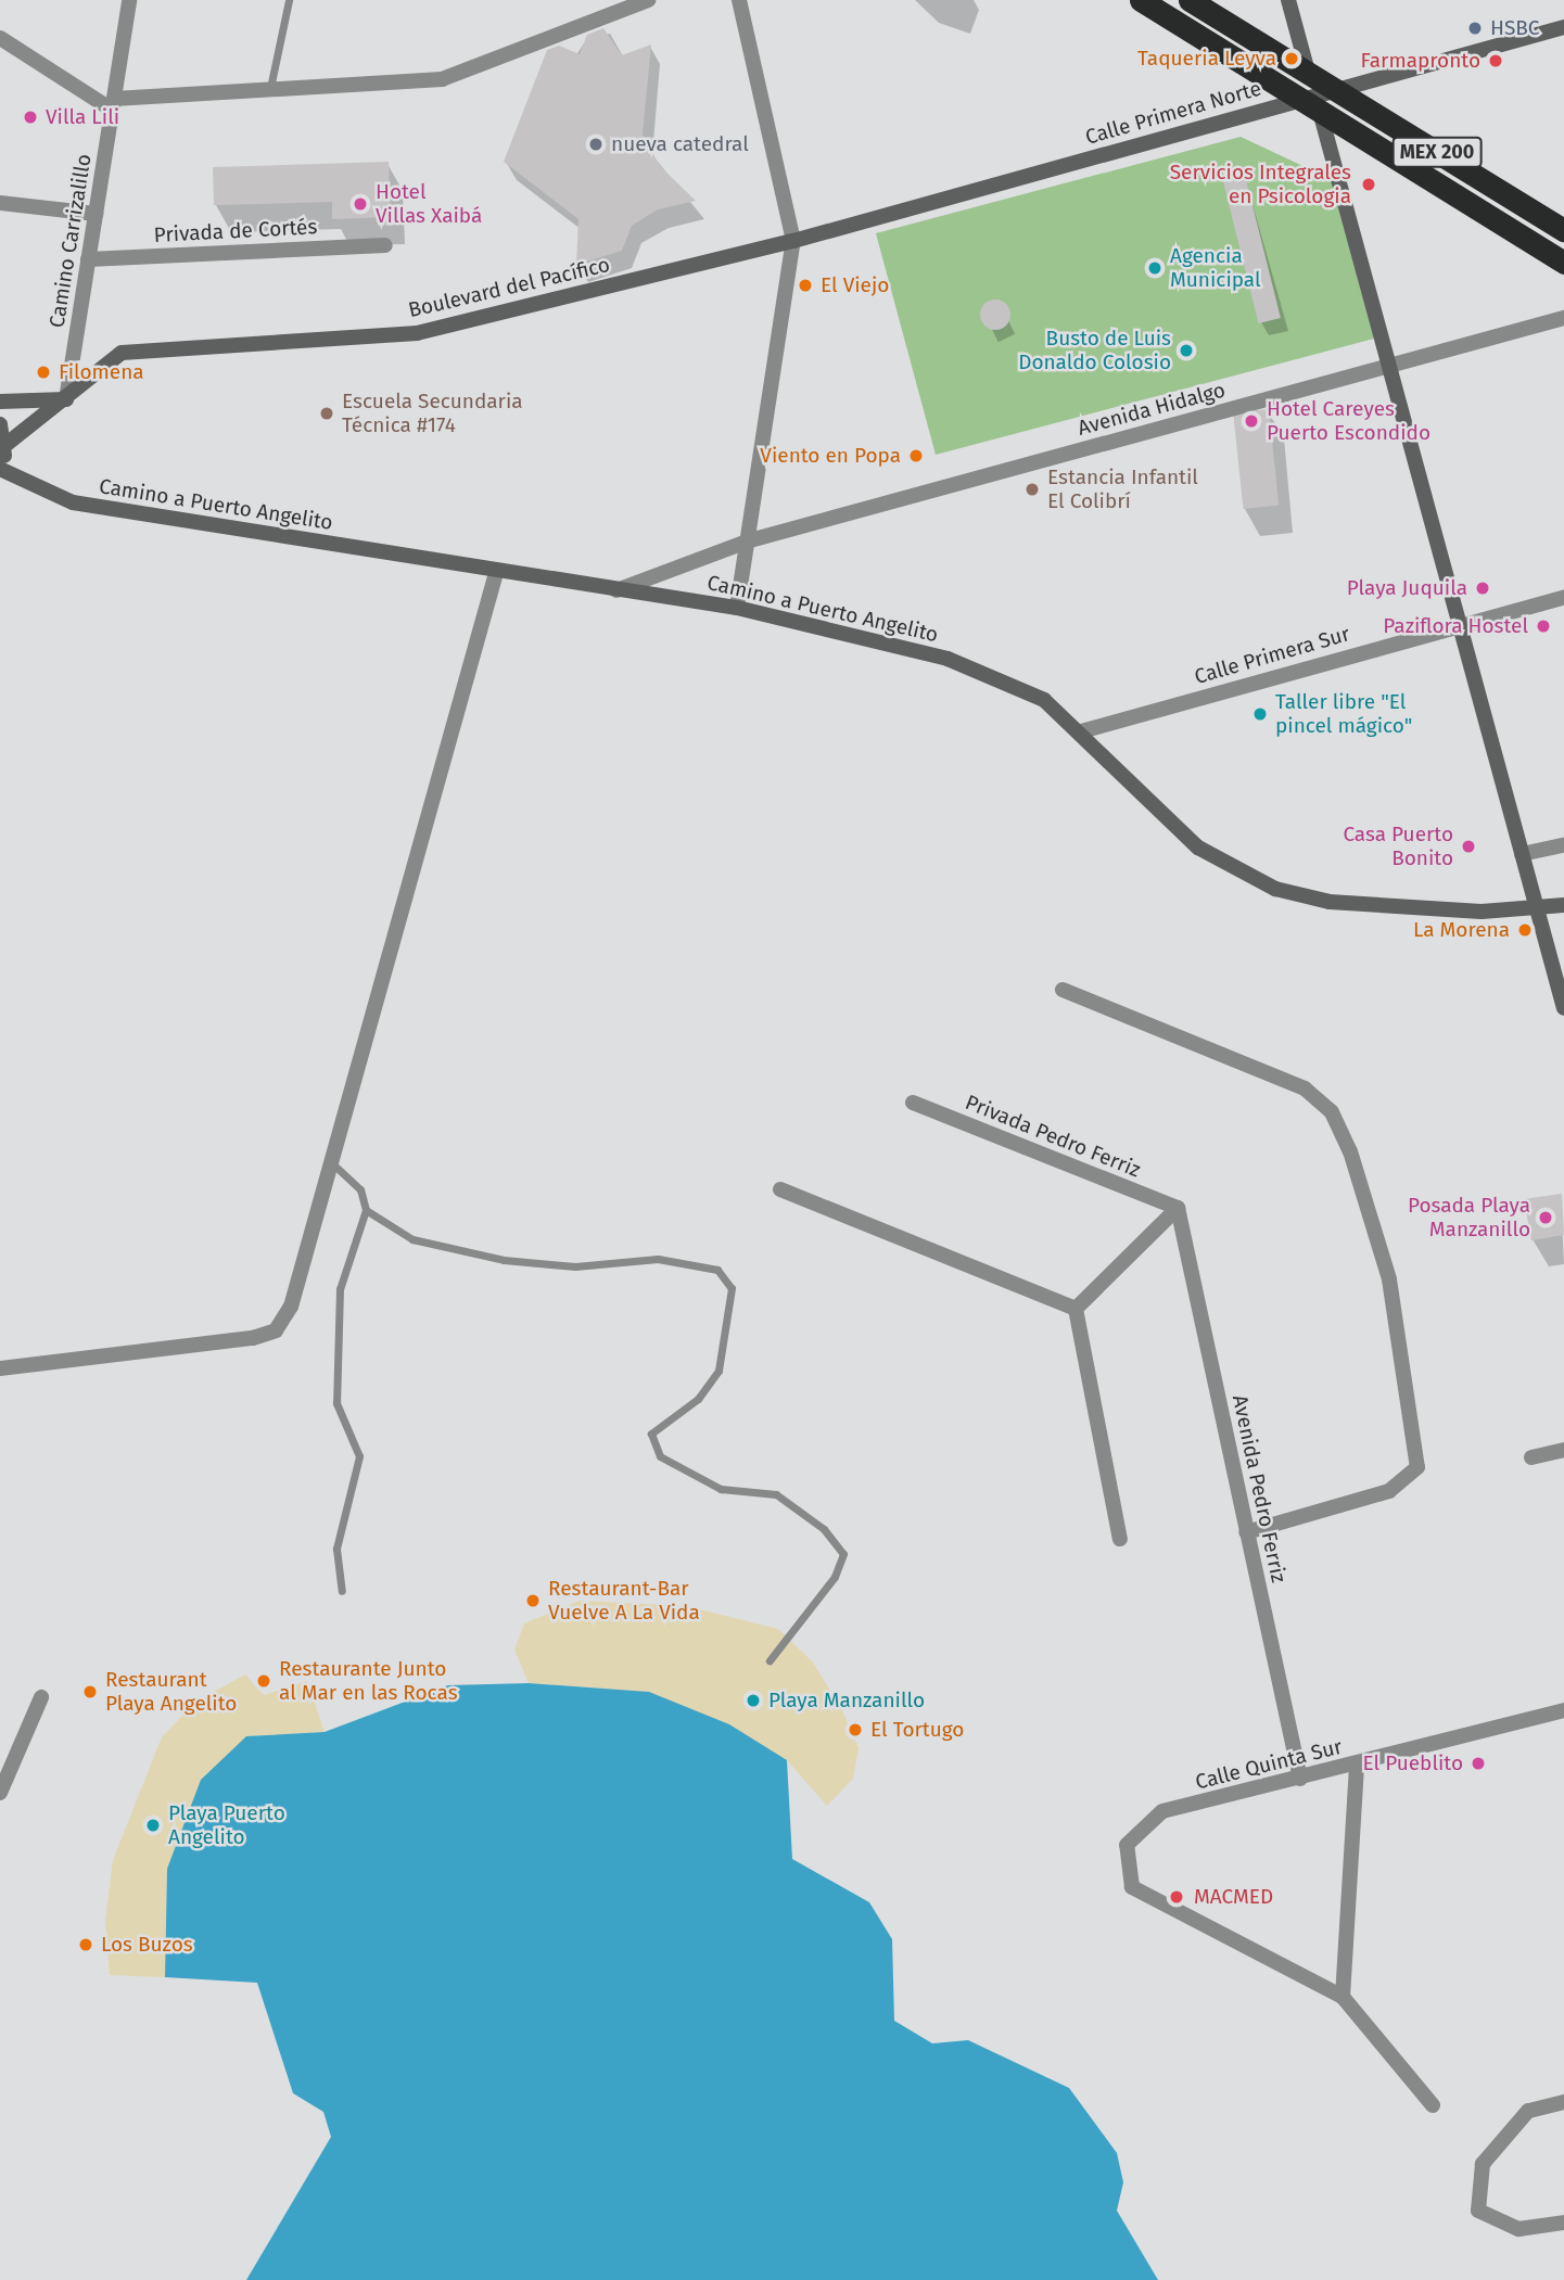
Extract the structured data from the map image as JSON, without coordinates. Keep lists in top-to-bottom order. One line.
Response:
{"streets":{"highway":["MEX 200"],"street":["Calle Primera Norte","Privada de Cortés","Camino Carrizalillo","Boulevard del Pacífico","Avenida Hidalgo","Camino a Puerto Angelito","Calle Primera Sur","Privada Pedro Ferriz","Avenida Pedro Ferriz","Calle Quinta Sur"]},"crossings":[["Calle Primera Norte","MEX 200"],["Calle Primera Norte","Boulevard del Pacífico"],["Privada de Cortés","Camino Carrizalillo"],["Camino Carrizalillo","Boulevard del Pacífico"],["Boulevard del Pacífico","Camino a Puerto Angelito"],["Avenida Hidalgo","Camino a Puerto Angelito"],["Camino a Puerto Angelito","Calle Primera Sur"],["Privada Pedro Ferriz","Avenida Pedro Ferriz"],["Avenida Pedro Ferriz","Calle Quinta Sur"]],"places":["HSBC","Taqueria Leyva","Farmapronto","Villa Lili","nueva catedral","Servicios Integrales en Psicologia","Hotel Villas Xaibá","Agencia Municipal","El Viejo","Busto de Luis Donaldo Colosio","Filomena","Escuela Secundaria Técnica #174","Hotel Careyes Puerto Escondido","Viento en Popa","Estancia Infantil El Colibrí","Playa Juquila","Paziflora Hostel","Taller libre \"El pincel mágico\"","Casa Puerto Bonito","La Morena","Posada Playa Manzanillo","Restaurant-Bar Vuelve A La Vida","Restaurante Junto al Mar en las Rocas","Restaurant Playa Angelito","Playa Manzanillo","El Tortugo","El Pueblito","Playa Puerto Angelito","MACMED","Los Buzos"]}
